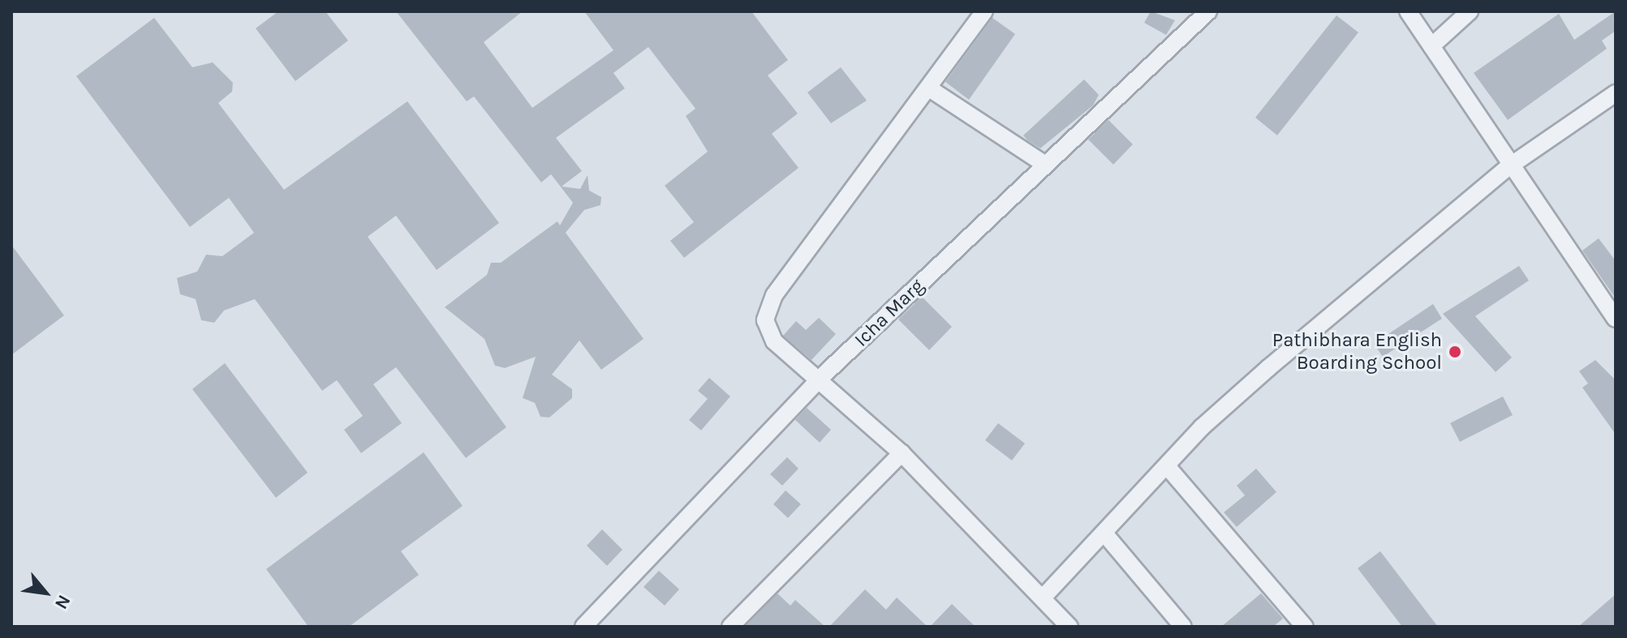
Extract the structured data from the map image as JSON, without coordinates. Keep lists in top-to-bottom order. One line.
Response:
{"streets":{"street":["Icha Marg"]},"places":["Pathibhara English Boarding School"],"north":"bottom right"}
